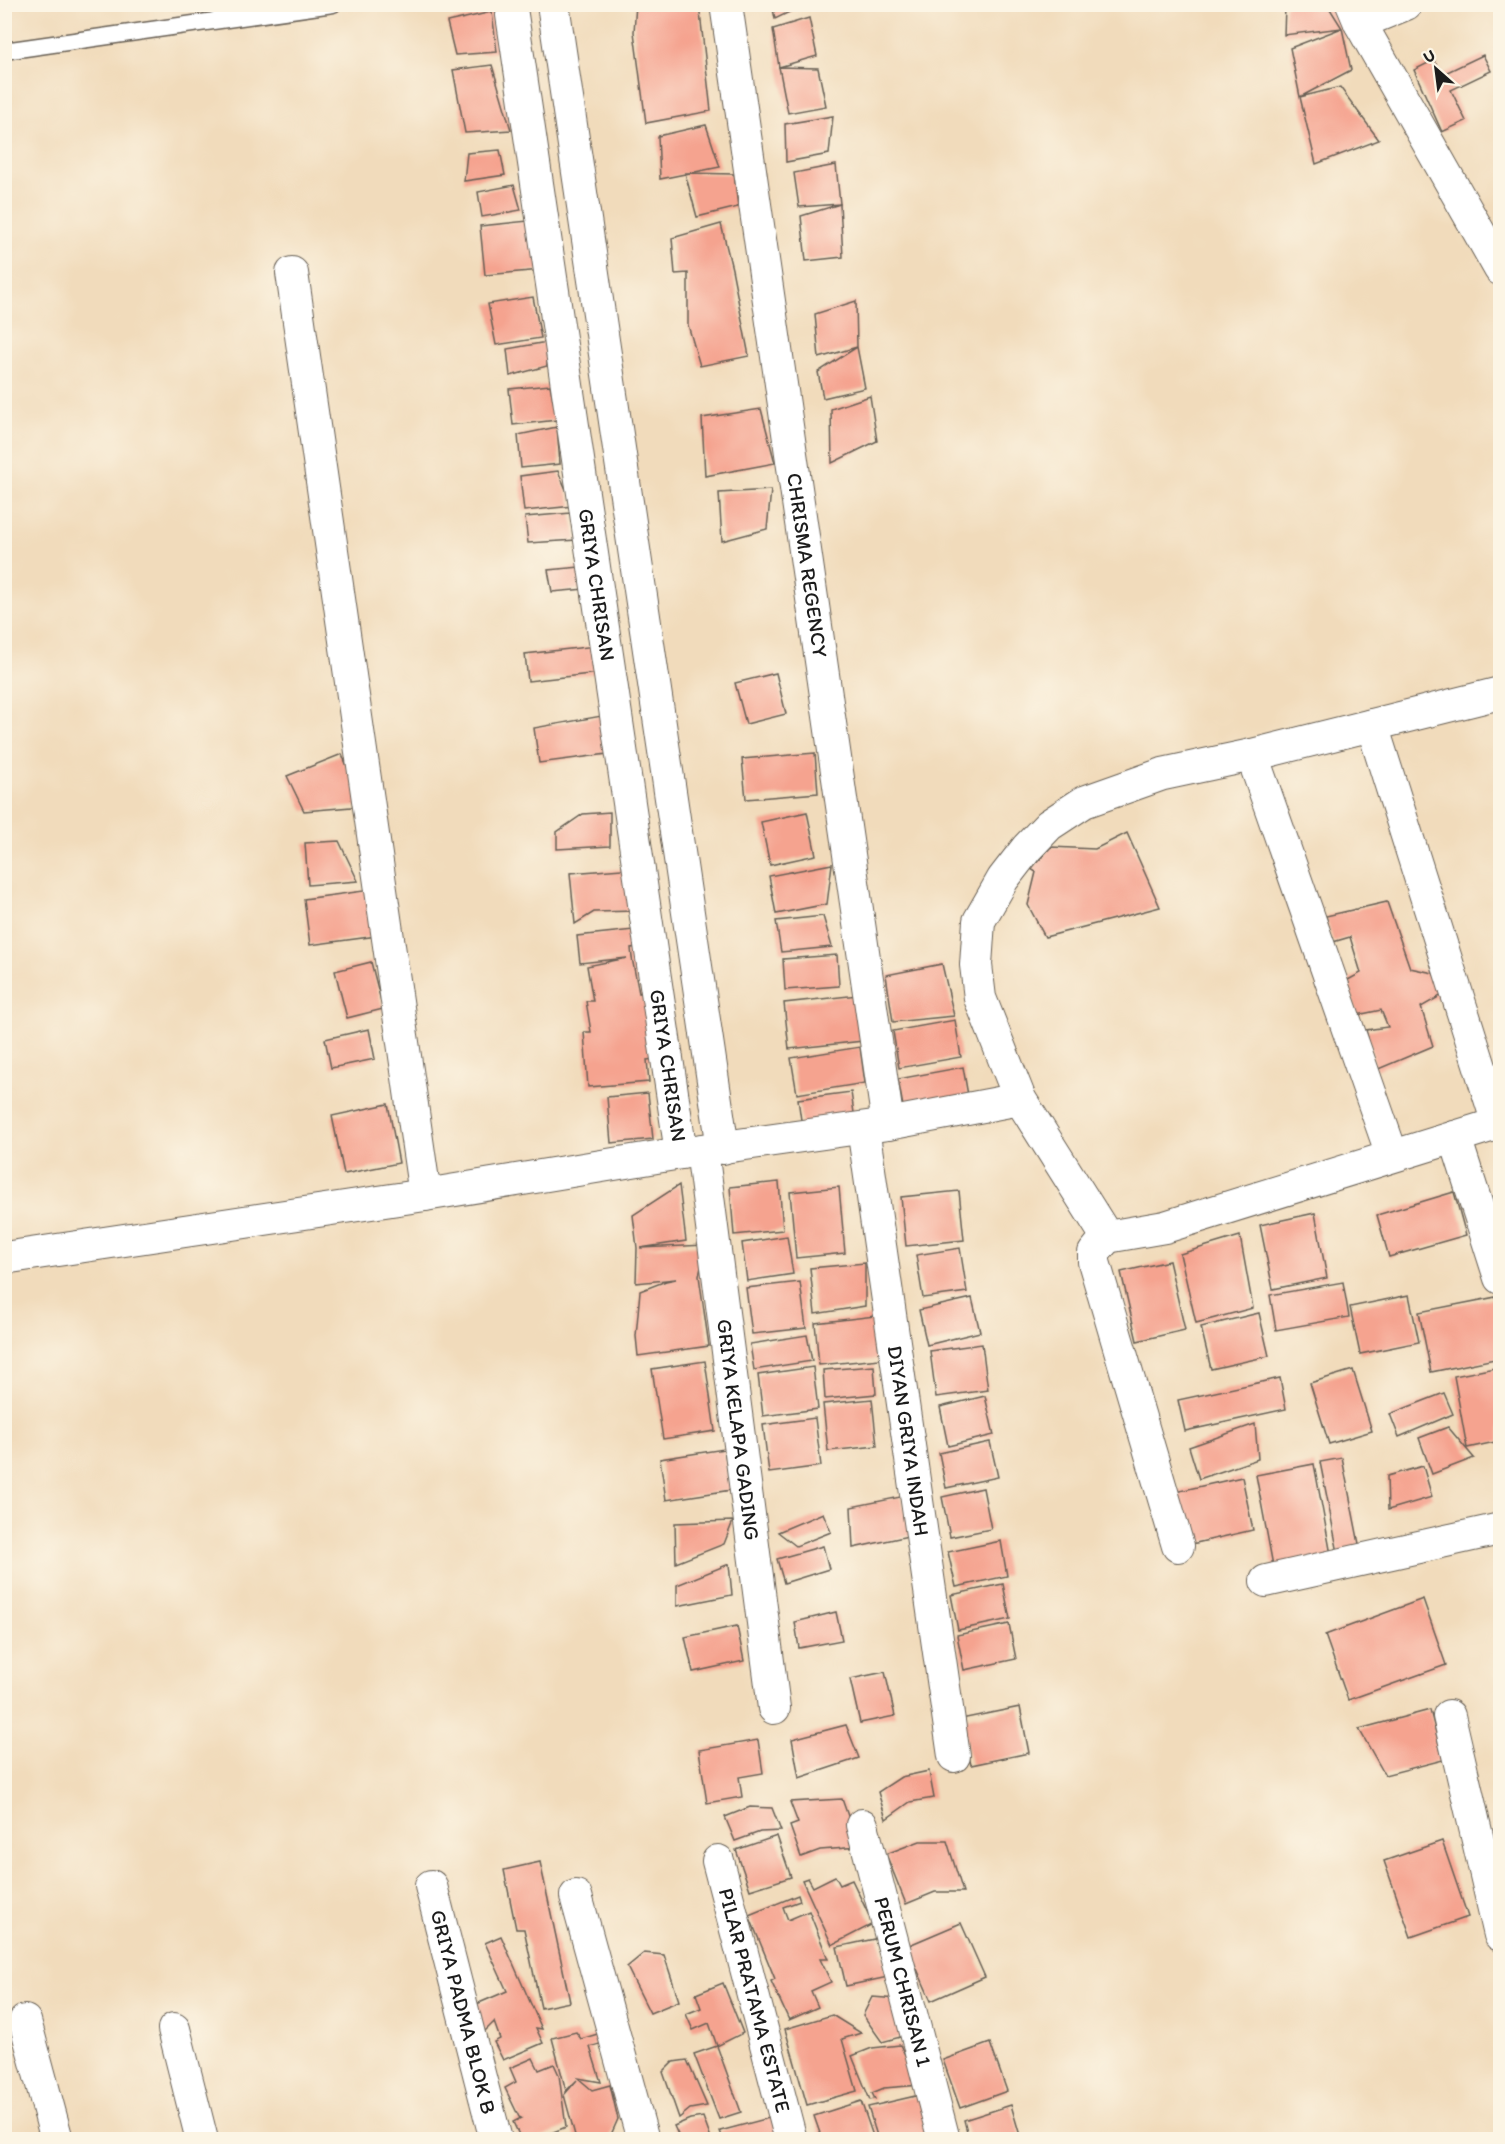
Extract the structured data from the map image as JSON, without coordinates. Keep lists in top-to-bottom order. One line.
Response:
{"streets":{"street":["CHRISMA REGENCY","GRIYA CHRISAN","GRIYA KELAPA GADING","DIYAN GRIYA INDAH","PERUM CHRISAN 1","PILAR PRATAMA ESTATE","GRIYA PADMA BLOK B"]},"crossings":[["CHRISMA REGENCY","DIYAN GRIYA INDAH"],["GRIYA CHRISAN","GRIYA KELAPA GADING"]],"north":"top left"}
